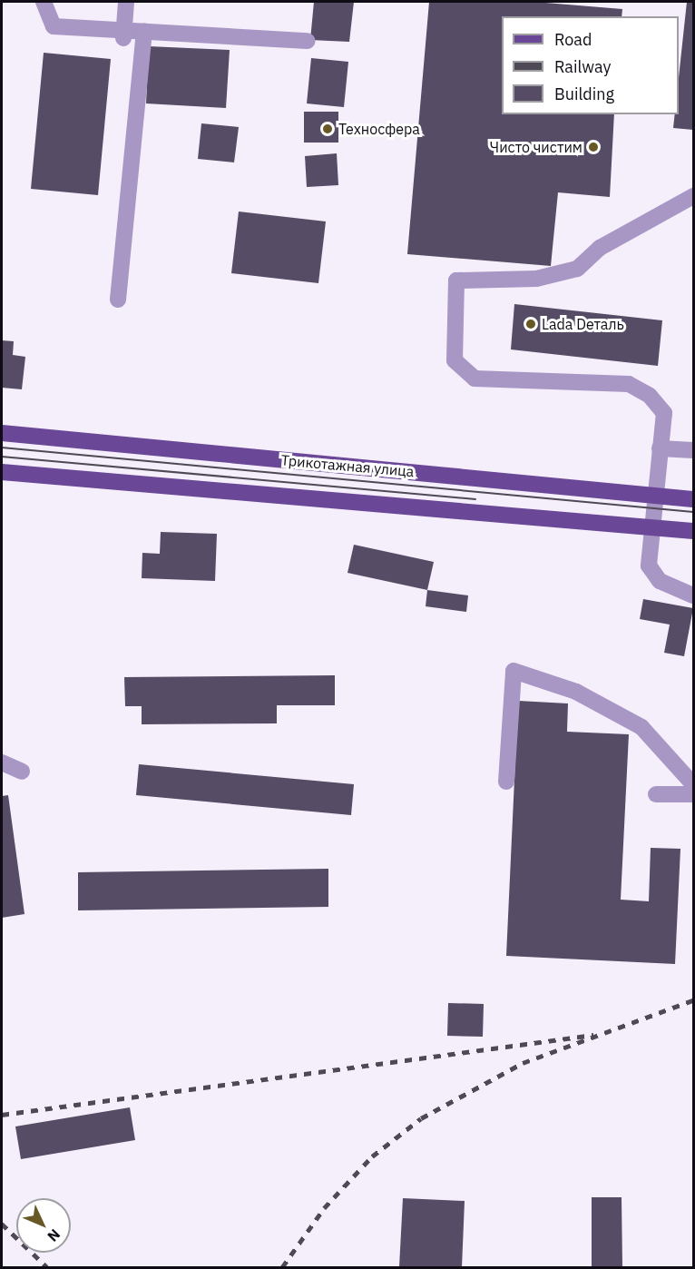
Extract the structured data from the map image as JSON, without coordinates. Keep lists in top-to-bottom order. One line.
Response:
{"streets":{"main road":["Трикотажная улица"]},"places":["Техносфера","Чисто чистим","Lada Dеталь"],"legend":["Road","Railway","Building"],"north":"bottom right"}
